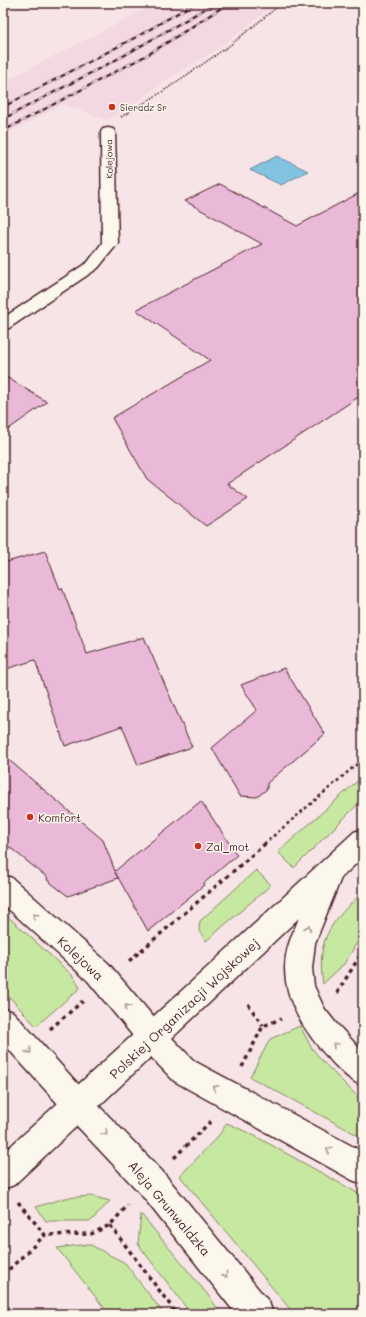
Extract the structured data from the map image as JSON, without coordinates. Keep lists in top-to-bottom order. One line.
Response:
{"streets":{"street":["Kolejowa","Polskiej Organizacji Wojskowej","Aleja Grunwaldzka"]},"crossings":[["Kolejowa","Polskiej Organizacji Wojskowej"],["Polskiej Organizacji Wojskowej","Aleja Grunwaldzka"]],"places":["Sieradz Sr","Komfort","Zal_mot"]}
